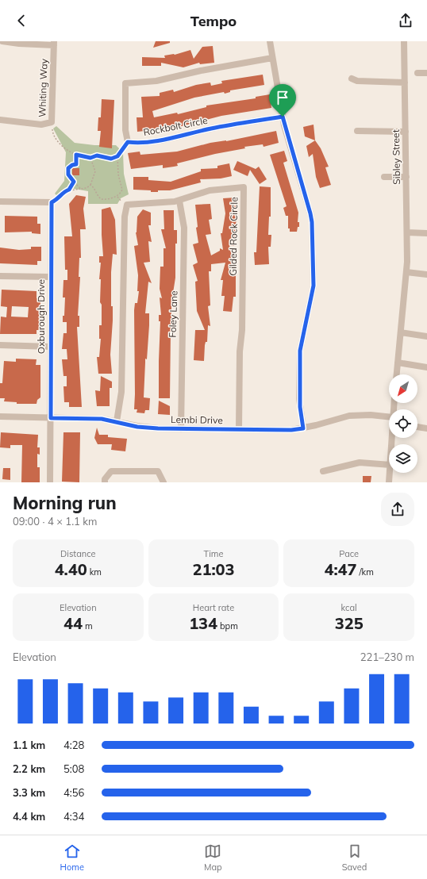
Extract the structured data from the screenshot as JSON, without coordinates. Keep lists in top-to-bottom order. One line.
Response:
{"streets":{"street":["Whiting Way","Rockbolt Circle","Sibley Street","Gilded Rock Circle","Foley Lane","Oxburough Drive","Lembi Drive"]},"crossings":[["Gilded Rock Circle","Foley Lane"],["Gilded Rock Circle","Lembi Drive"],["Foley Lane","Lembi Drive"],["Oxburough Drive","Lembi Drive"]],"north":"bottom left","page":{"header":"Tempo","heading":["Morning run","09:00 · 4 × 1.1 km"],"stats":[["Distance","4.40 km"],["Time","21:03"],["Pace","4:47 /km"],["Elevation","44 m"],["Heart rate","134 bpm"],["kcal","325"]],"chart":["Elevation","221–230 m"],"list":[{"name":"1.1 km","note":"4:28"},{"name":"2.2 km","note":"5:08"},{"name":"3.3 km","note":"4:56"},{"name":"4.4 km","note":"4:34"}],"tabs":["Home","Map","Saved"]}}
